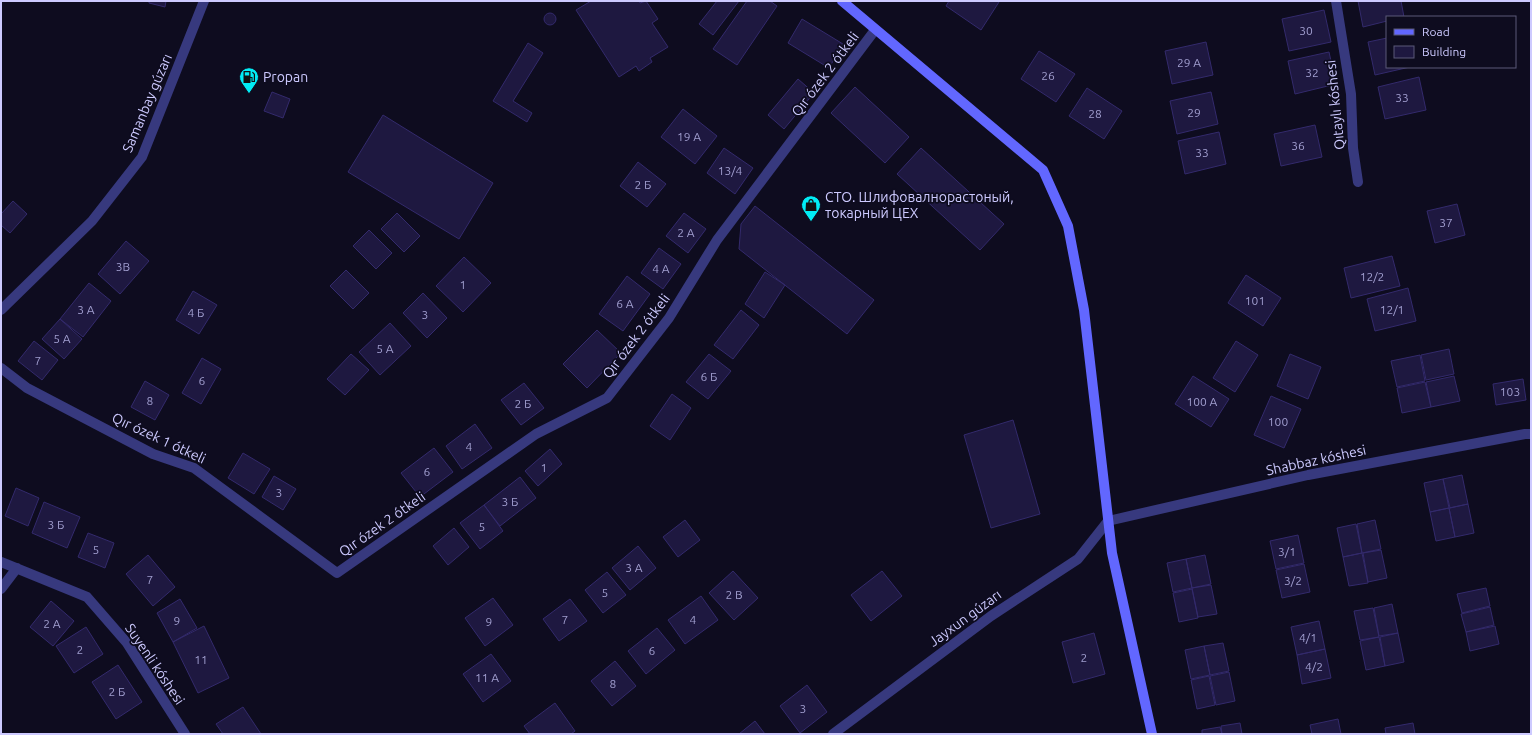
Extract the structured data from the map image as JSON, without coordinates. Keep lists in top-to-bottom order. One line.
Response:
{"streets":{"street":["Qır ózek 2 ótkeli","Samanbay gúzarı","Qıtaylı kóshesi","Qır ózek 1 ótkeli","Shabbaz kóshesi","Jayxun gúzarı","Suyenli kóshesi"]},"crossings":[["Qır ózek 2 ótkeli","Qır ózek 1 ótkeli"],["Shabbaz kóshesi","Jayxun gúzarı"]],"places":{"fuel station":["Propan"],"shop":["СТО. Шлифовалнорастоный, токарный ЦЕХ"]},"house_numbers":["30","29 А","32","26","33","29","28","19 А","36","33","13/4","2 Б","37","2 А","3В","4 А","12/2","1","101","6 А","3 А","12/1","4 Б","3","5 А","5 А","7","6 Б","6","103","8","100 А","2 Б","100","4","1","6","3","3 Б","3 Б","5","5","3/1","3 А","7","3/2","5","2 В","7","4","9","9","2 А","4/1","2","6","2","11","4/2","11 А","8","2 Б","3"],"legend":["Road","Building"]}
